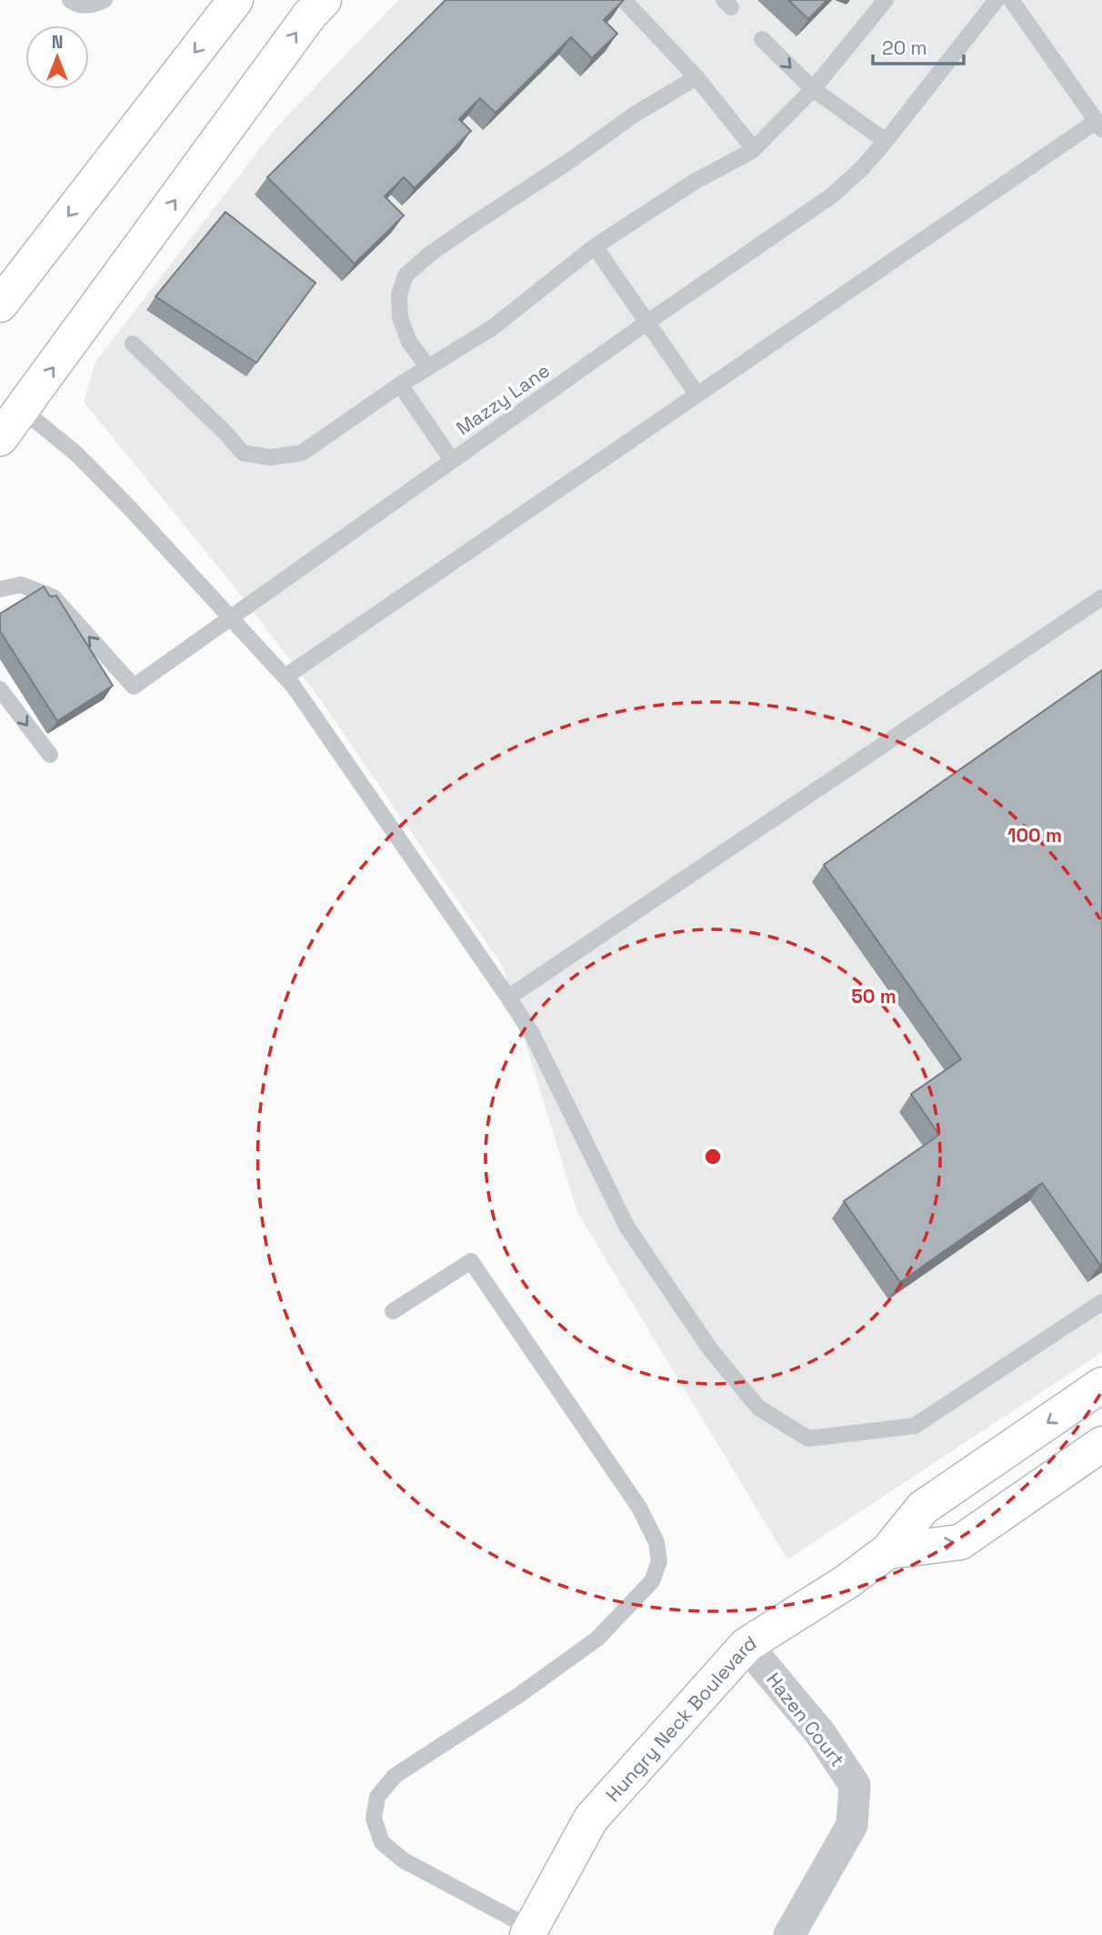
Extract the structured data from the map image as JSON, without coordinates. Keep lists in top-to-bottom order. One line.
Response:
{"streets":{"main road":["Hungry Neck Boulevard"],"street":["Hazen Court"],"lane":["Mazzy Lane"]},"crossings":[["Hazen Court","Hungry Neck Boulevard"]],"scale_bar":"20 m","north":"top","rings":["100 m","50 m"]}
